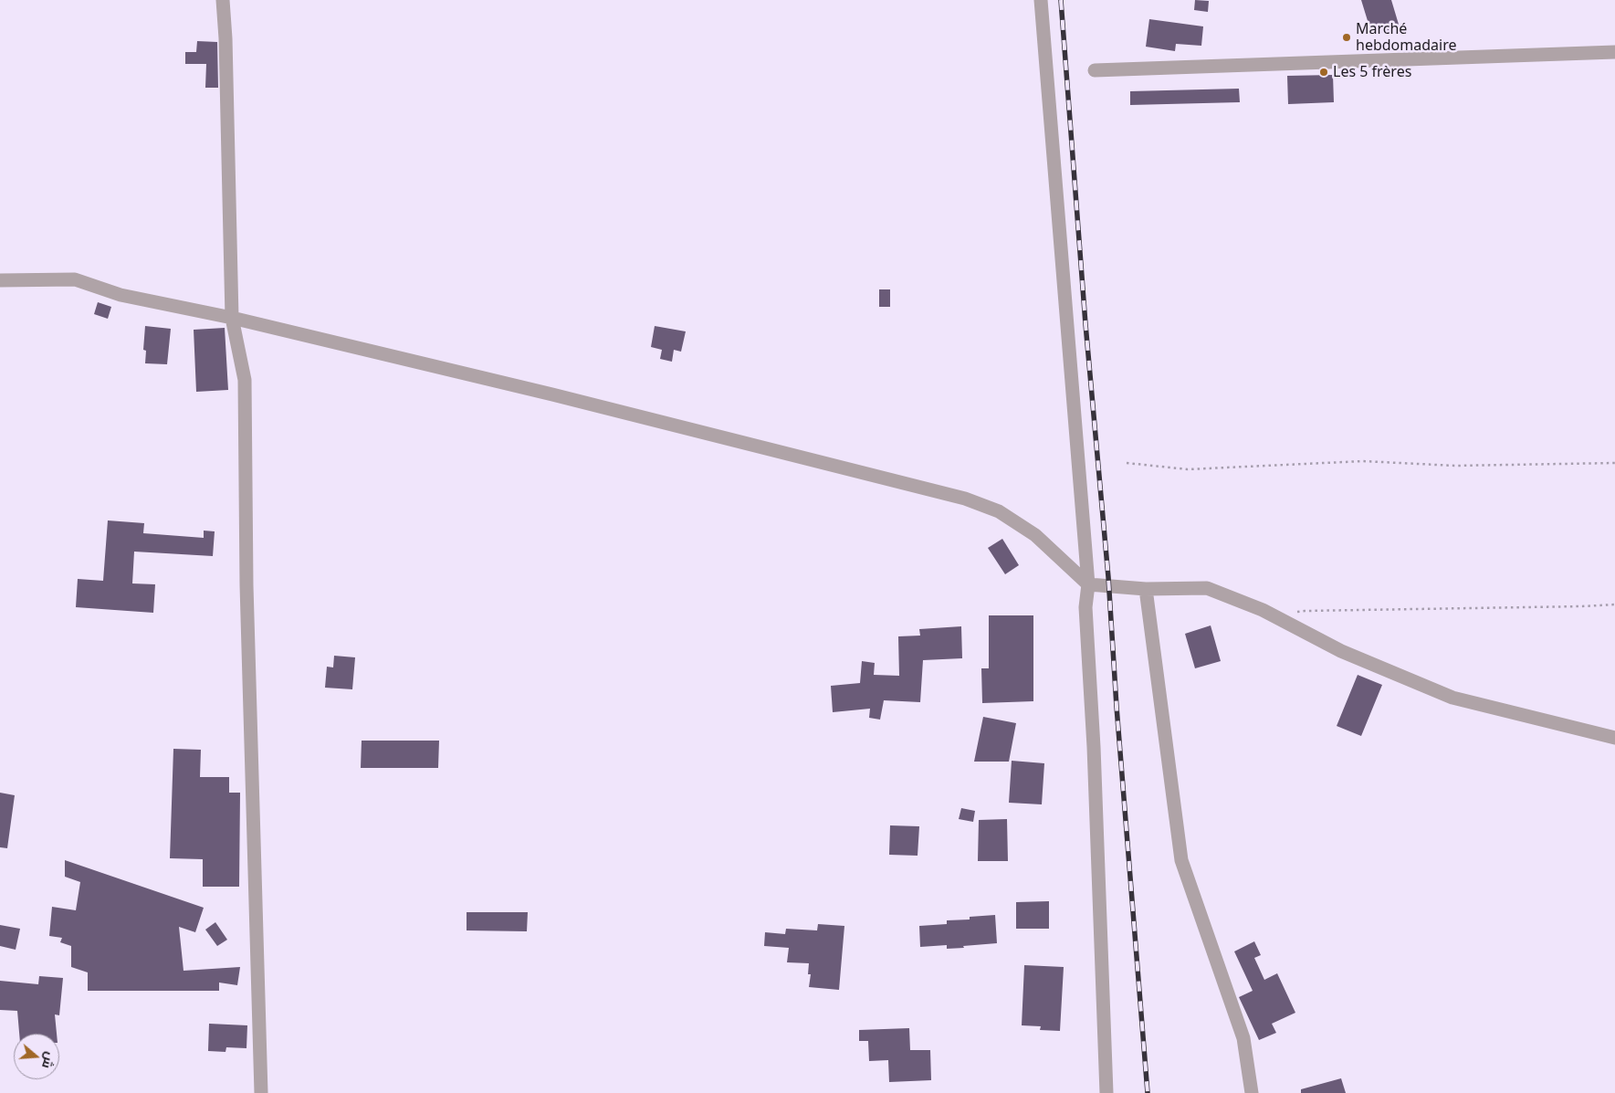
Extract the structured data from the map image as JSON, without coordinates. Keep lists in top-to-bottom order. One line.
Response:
{"places":["Marché hebdomadaire","Les 5 frères"],"north":"right"}
